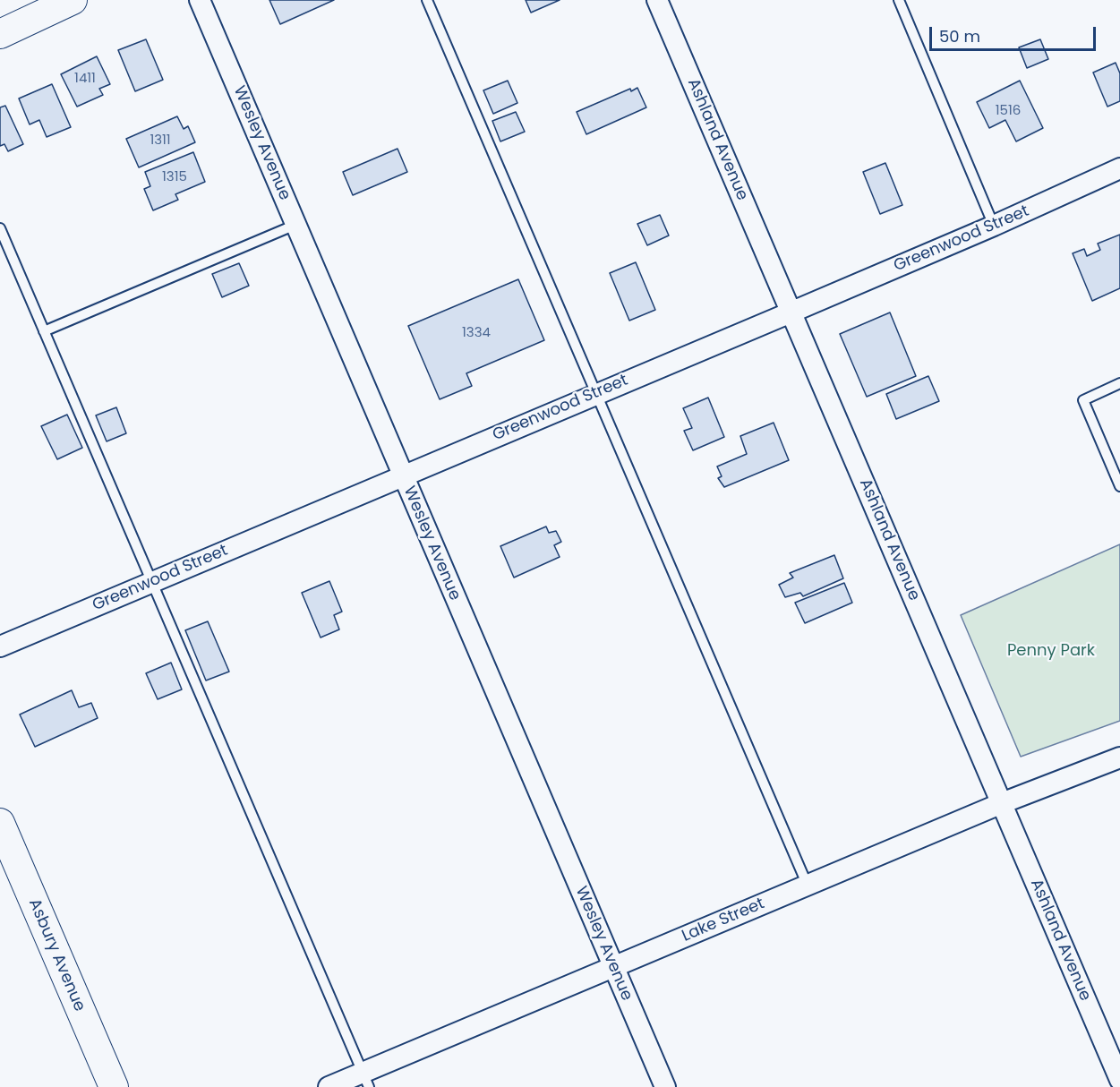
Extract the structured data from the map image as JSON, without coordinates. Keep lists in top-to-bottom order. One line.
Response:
{"streets":{"main road":["Asbury Avenue"],"street":["Ashland Avenue","Wesley Avenue","Greenwood Street","Lake Street"]},"crossings":[["Ashland Avenue","Greenwood Street"],["Ashland Avenue","Lake Street"],["Wesley Avenue","Greenwood Street"],["Wesley Avenue","Lake Street"]],"parks":["Penny Park"],"house_numbers":["1411","1516","1311","1315","1334"],"scale_bar":"50 m"}
